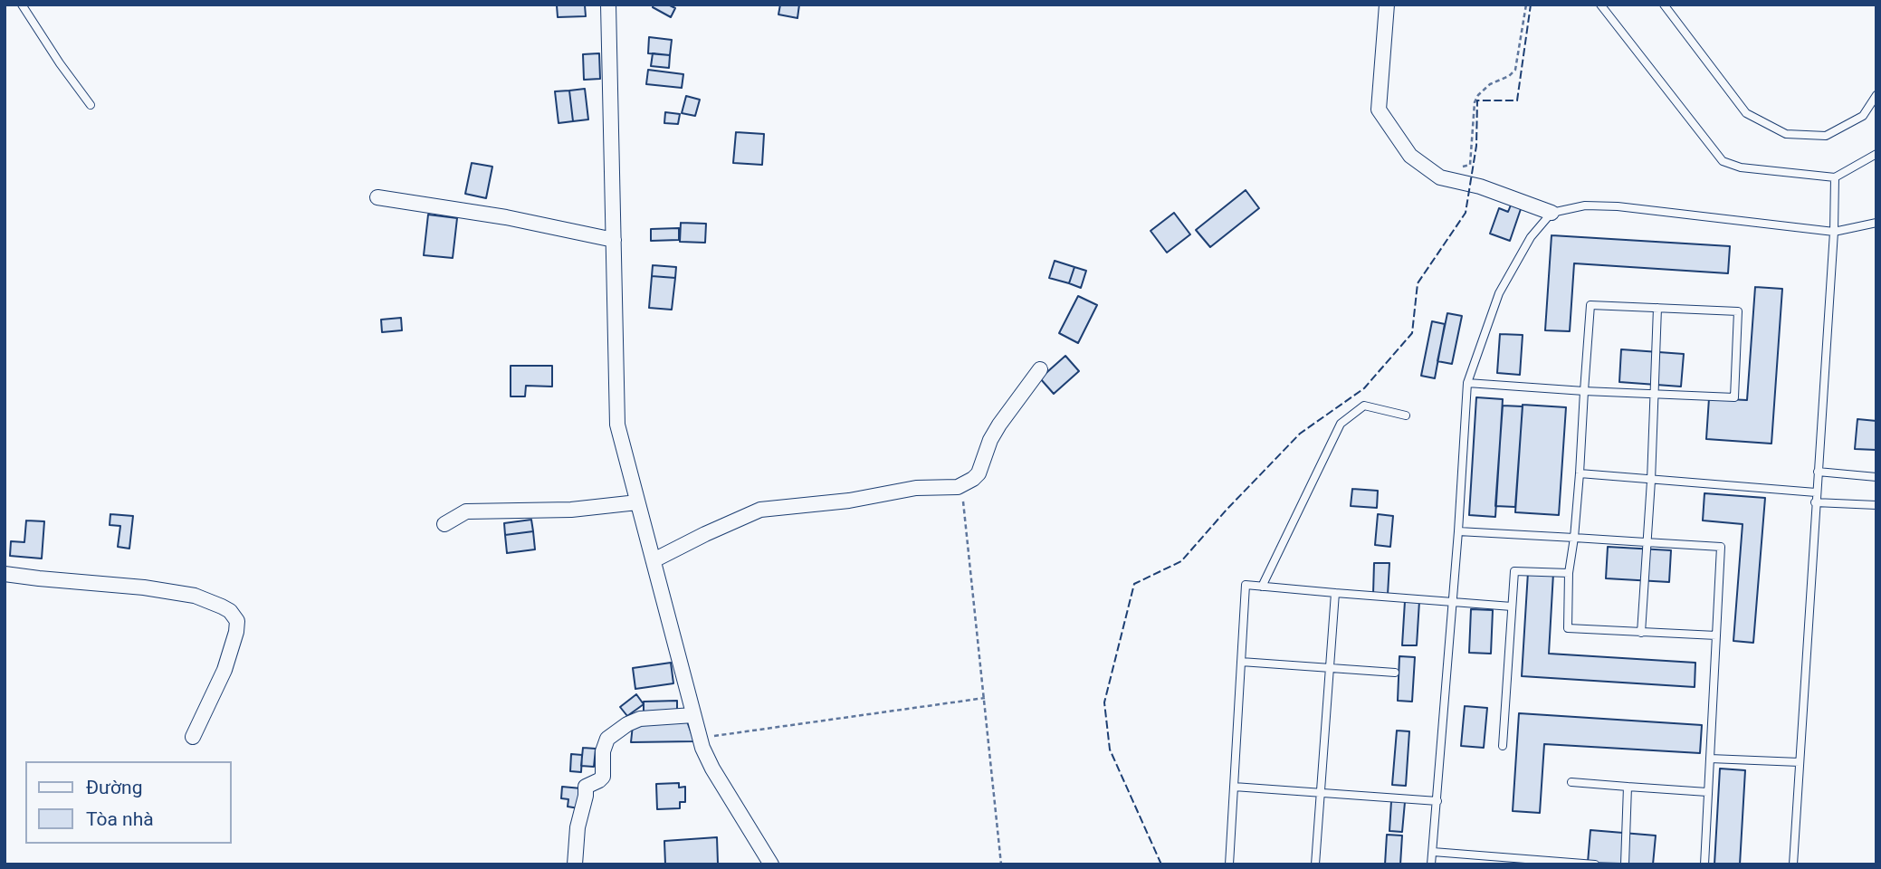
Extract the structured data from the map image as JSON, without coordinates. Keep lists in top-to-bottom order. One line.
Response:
{"legend":["Đường","Tòa nhà"]}
